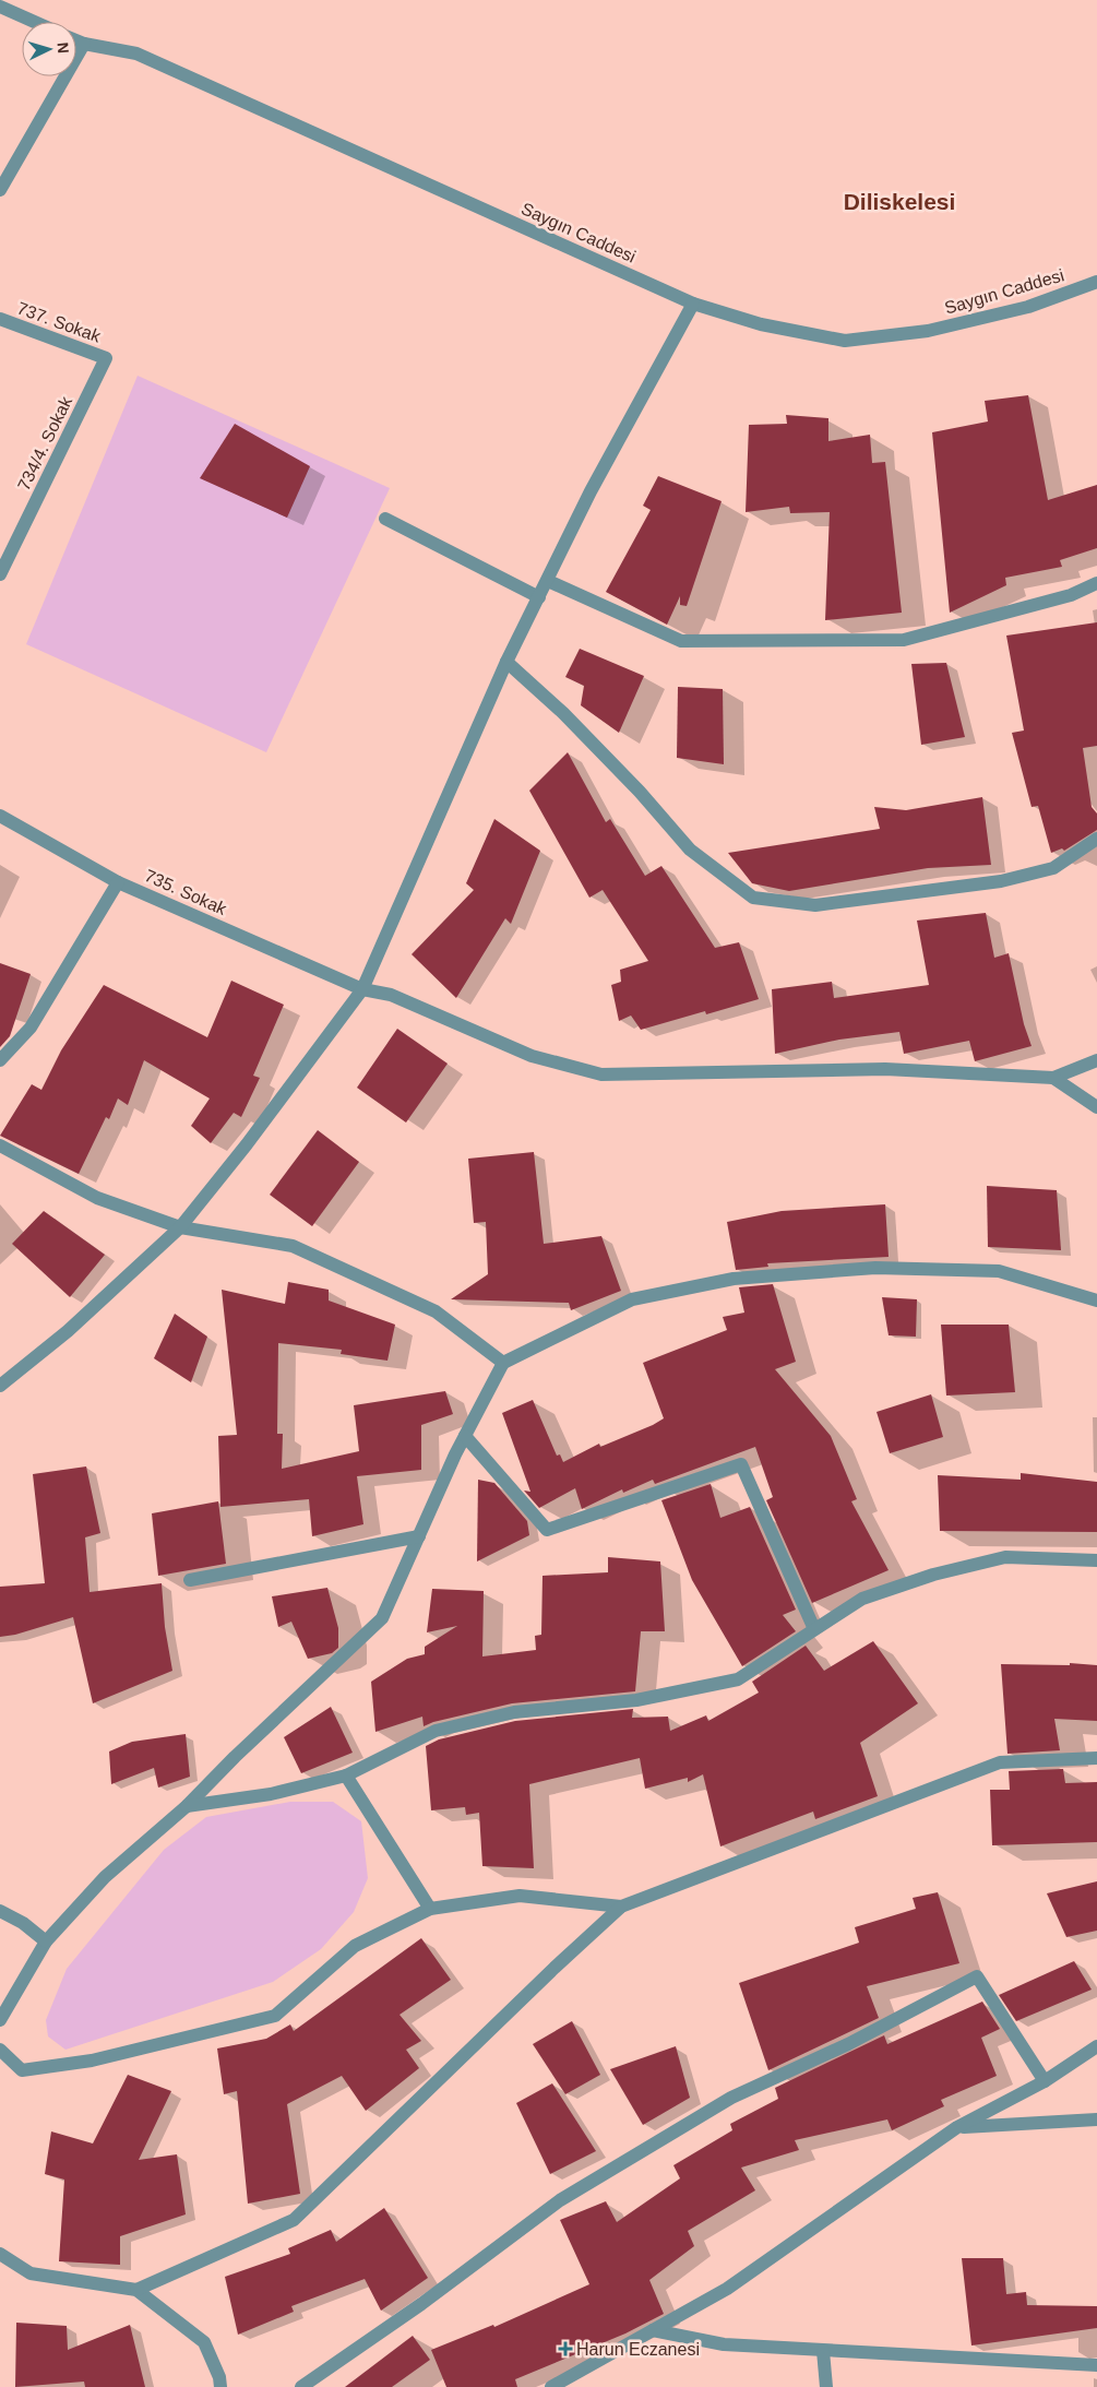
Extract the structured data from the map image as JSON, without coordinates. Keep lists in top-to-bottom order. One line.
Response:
{"streets":{"street":["Saygın Caddesi","737. Sokak","734/4. Sokak","735. Sokak"]},"crossings":[["737. Sokak","734/4. Sokak"]],"districts":["Diliskelesi"],"places":{"health":["Harun Eczanesi"]},"north":"right"}
